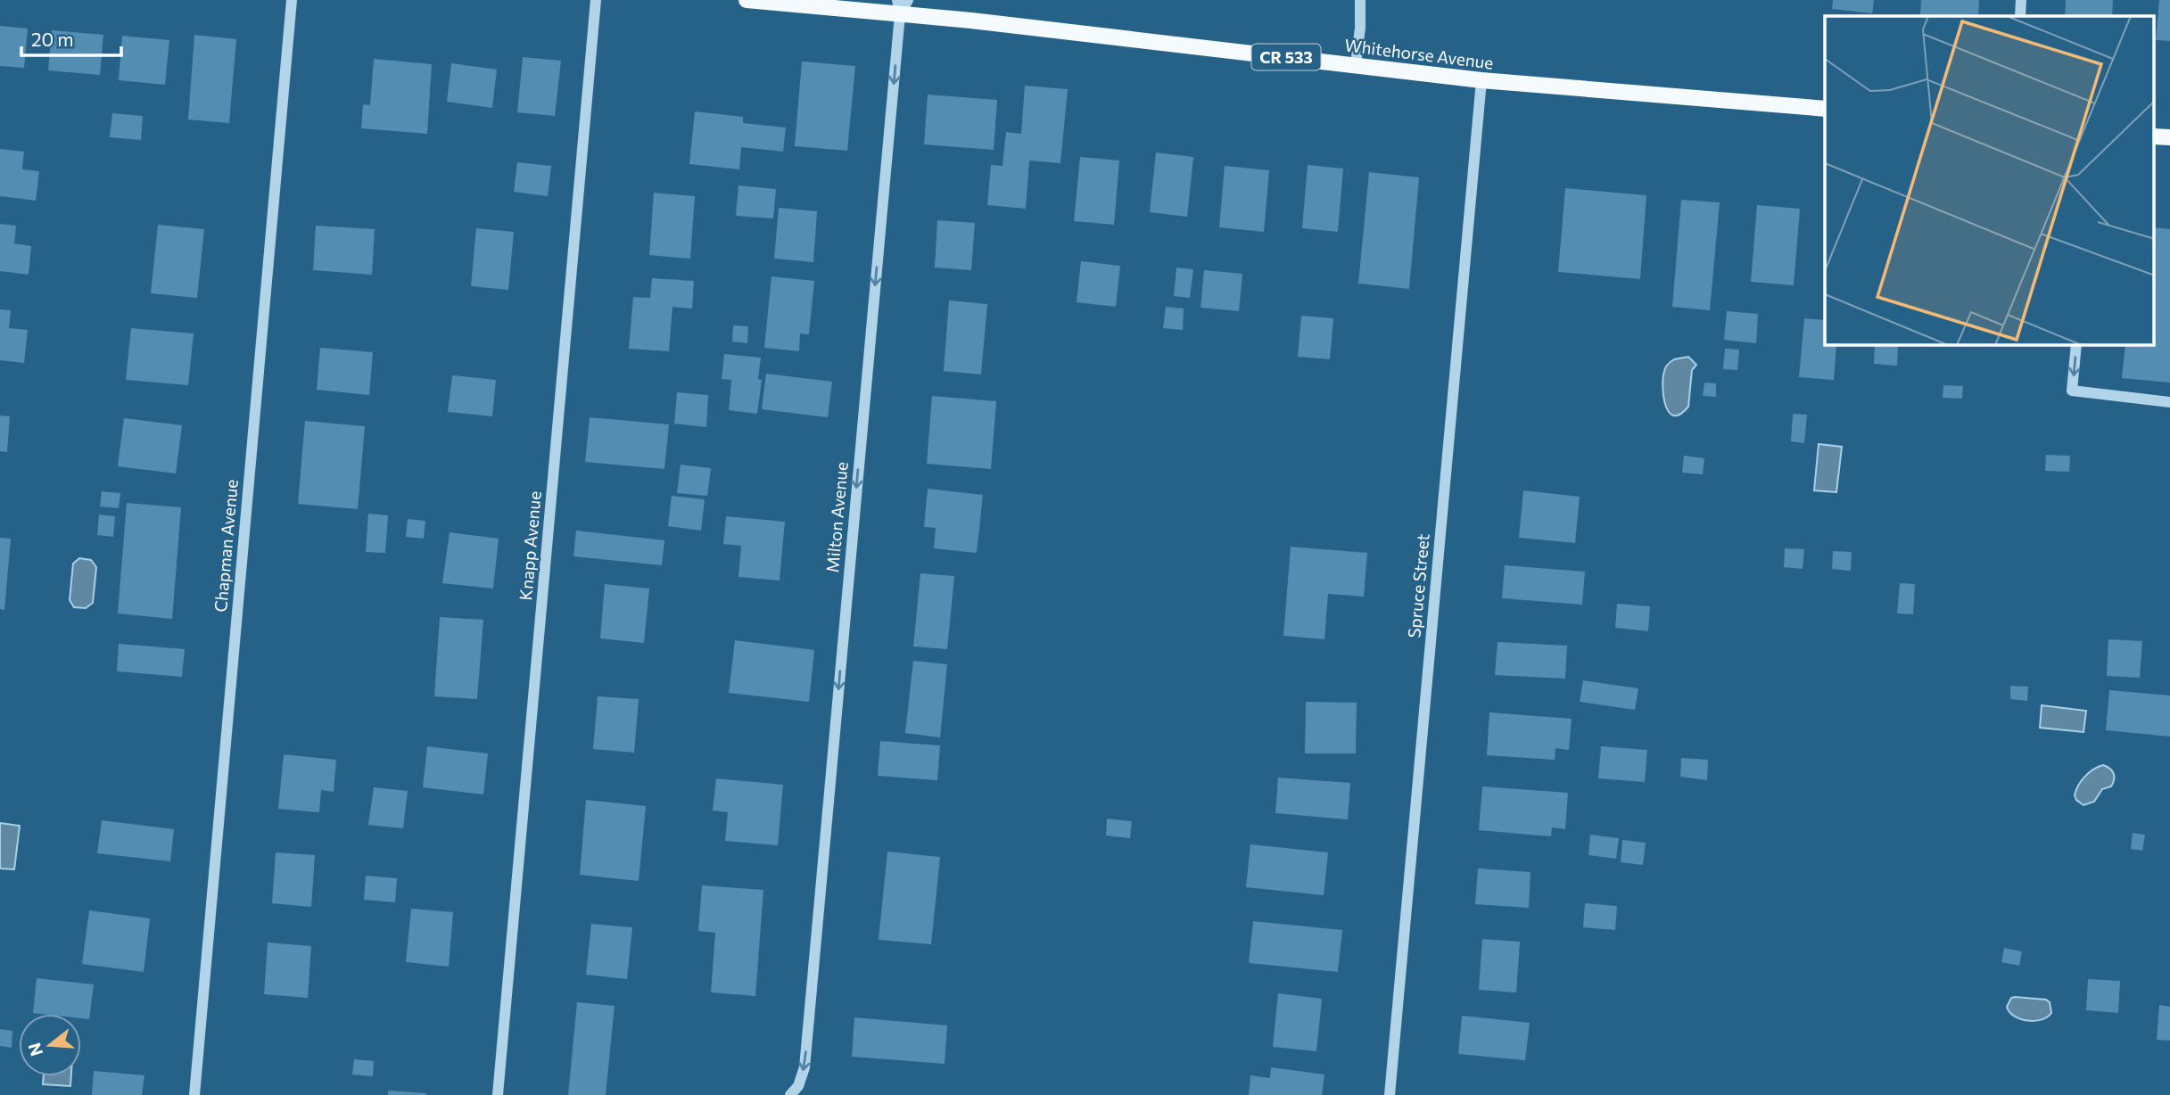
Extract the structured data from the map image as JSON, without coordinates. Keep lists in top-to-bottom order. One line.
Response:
{"streets":{"main road":["Whitehorse Avenue","CR 533"],"street":["Milton Avenue","Chapman Avenue","Knapp Avenue","Spruce Street"]},"crossings":[["Whitehorse Avenue","Milton Avenue"],["Whitehorse Avenue","Spruce Street"]],"one_way":["Milton Avenue"],"scale_bar":"20 m","north":"left"}
